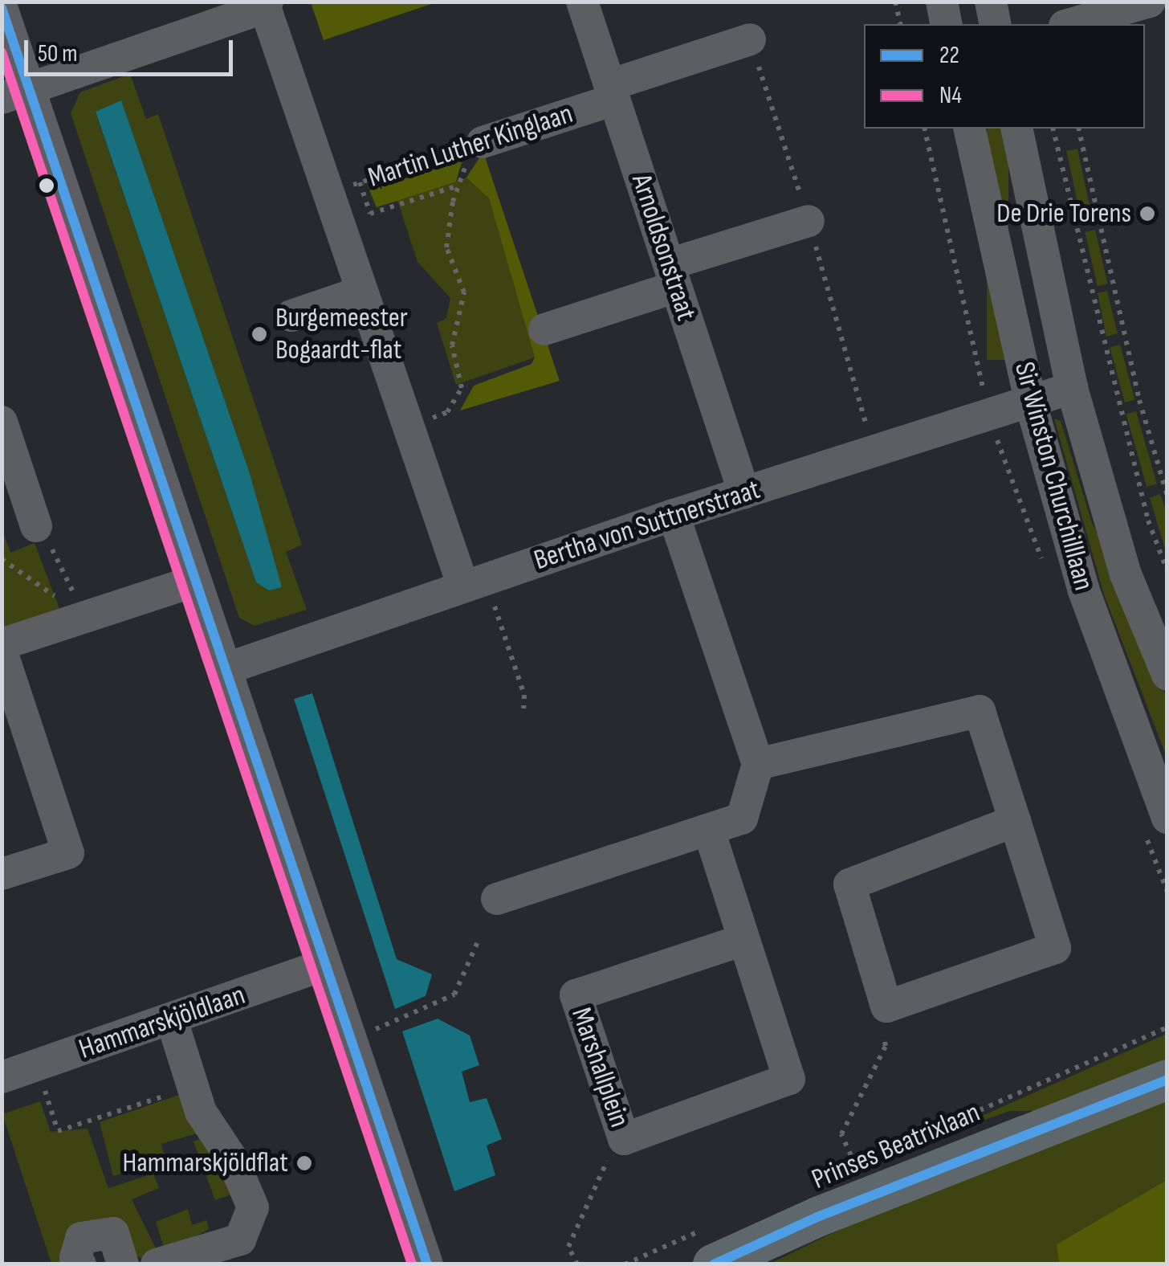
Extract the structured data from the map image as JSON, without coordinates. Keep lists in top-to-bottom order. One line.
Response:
{"streets":{"main road":["Prinses Beatrixlaan"],"street":["Martin Luther Kinglaan","Arnoldsonstraat","Sir Winston Churchilllaan","Bertha von Suttnerstraat","Hammarskjöldlaan","Marshallplein"]},"crossings":[["Martin Luther Kinglaan","Arnoldsonstraat"],["Arnoldsonstraat","Bertha von Suttnerstraat"],["Sir Winston Churchilllaan","Bertha von Suttnerstraat"]],"places":["De Drie Torens","Burgemeester Bogaardt-flat","Hammarskjöldflat"],"lines":["transit line 22","transit line N4"],"legend":["22","N4"],"scale_bar":"50 m"}
